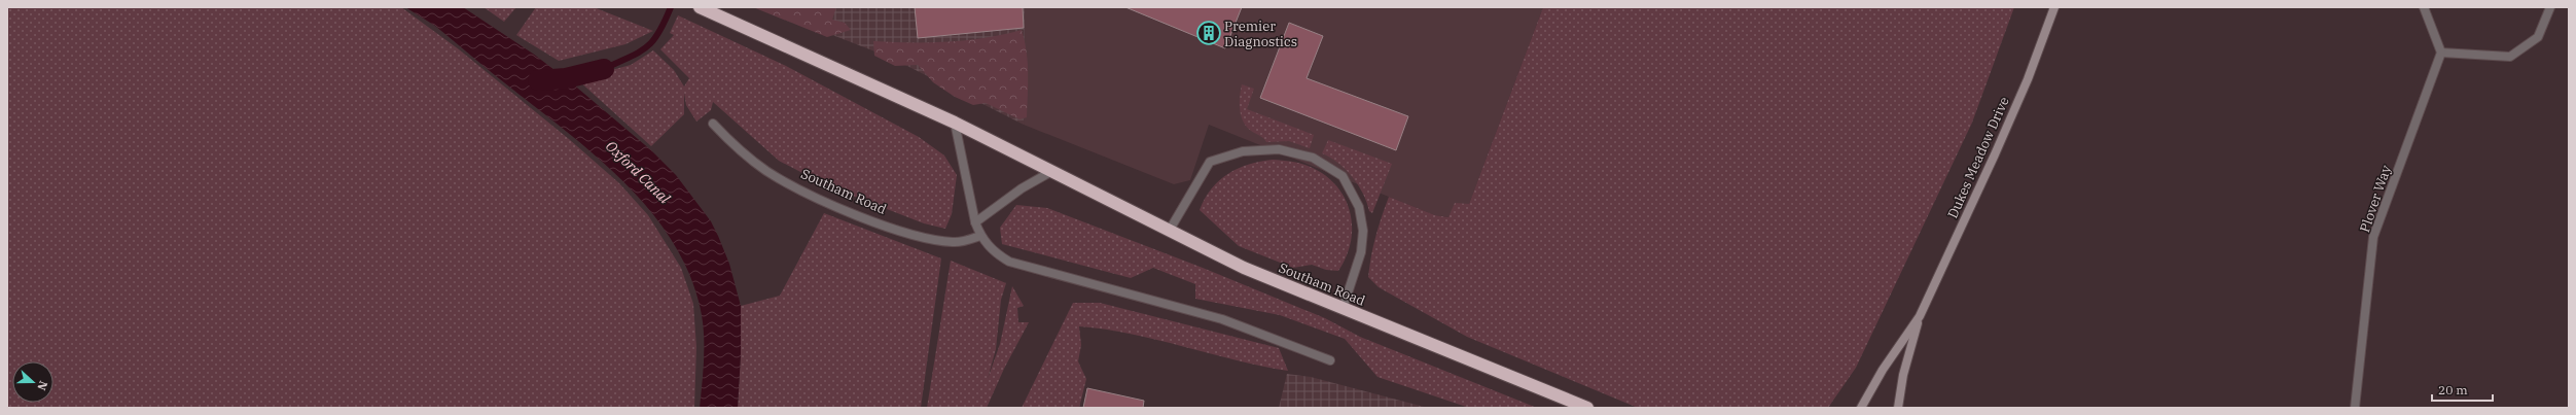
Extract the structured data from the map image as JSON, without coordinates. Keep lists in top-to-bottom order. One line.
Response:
{"streets":{"highway":["Southam Road"],"street":["Dukes Meadow Drive","Plover Way"]},"water":["Oxford Canal"],"places":{"building":["Premier Diagnostics"]},"scale_bar":"20 m","north":"right"}
